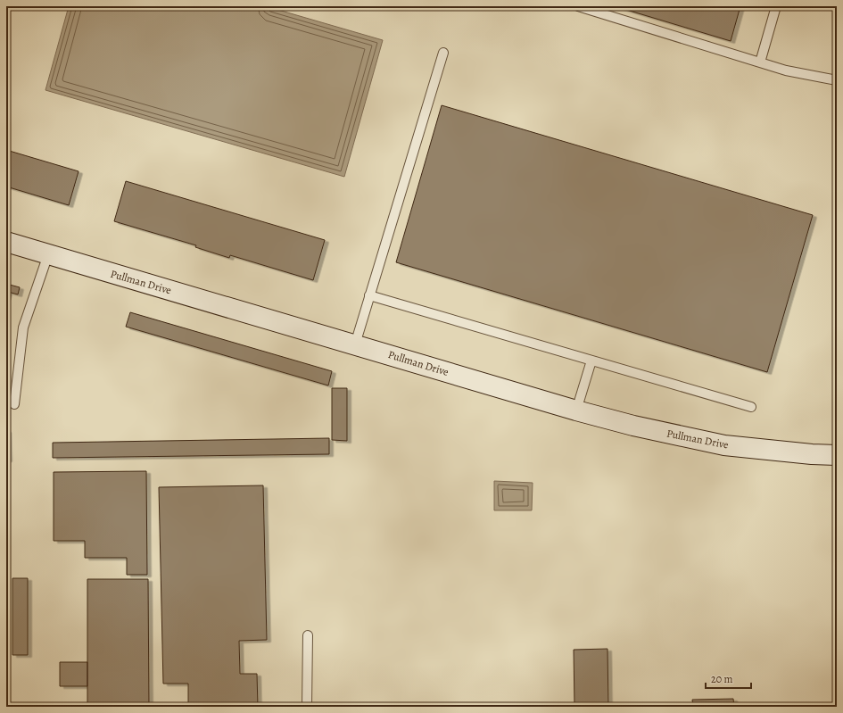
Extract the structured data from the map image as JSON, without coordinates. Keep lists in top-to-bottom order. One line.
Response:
{"streets":{"street":["Pullman Drive"]},"scale_bar":"20 m"}
